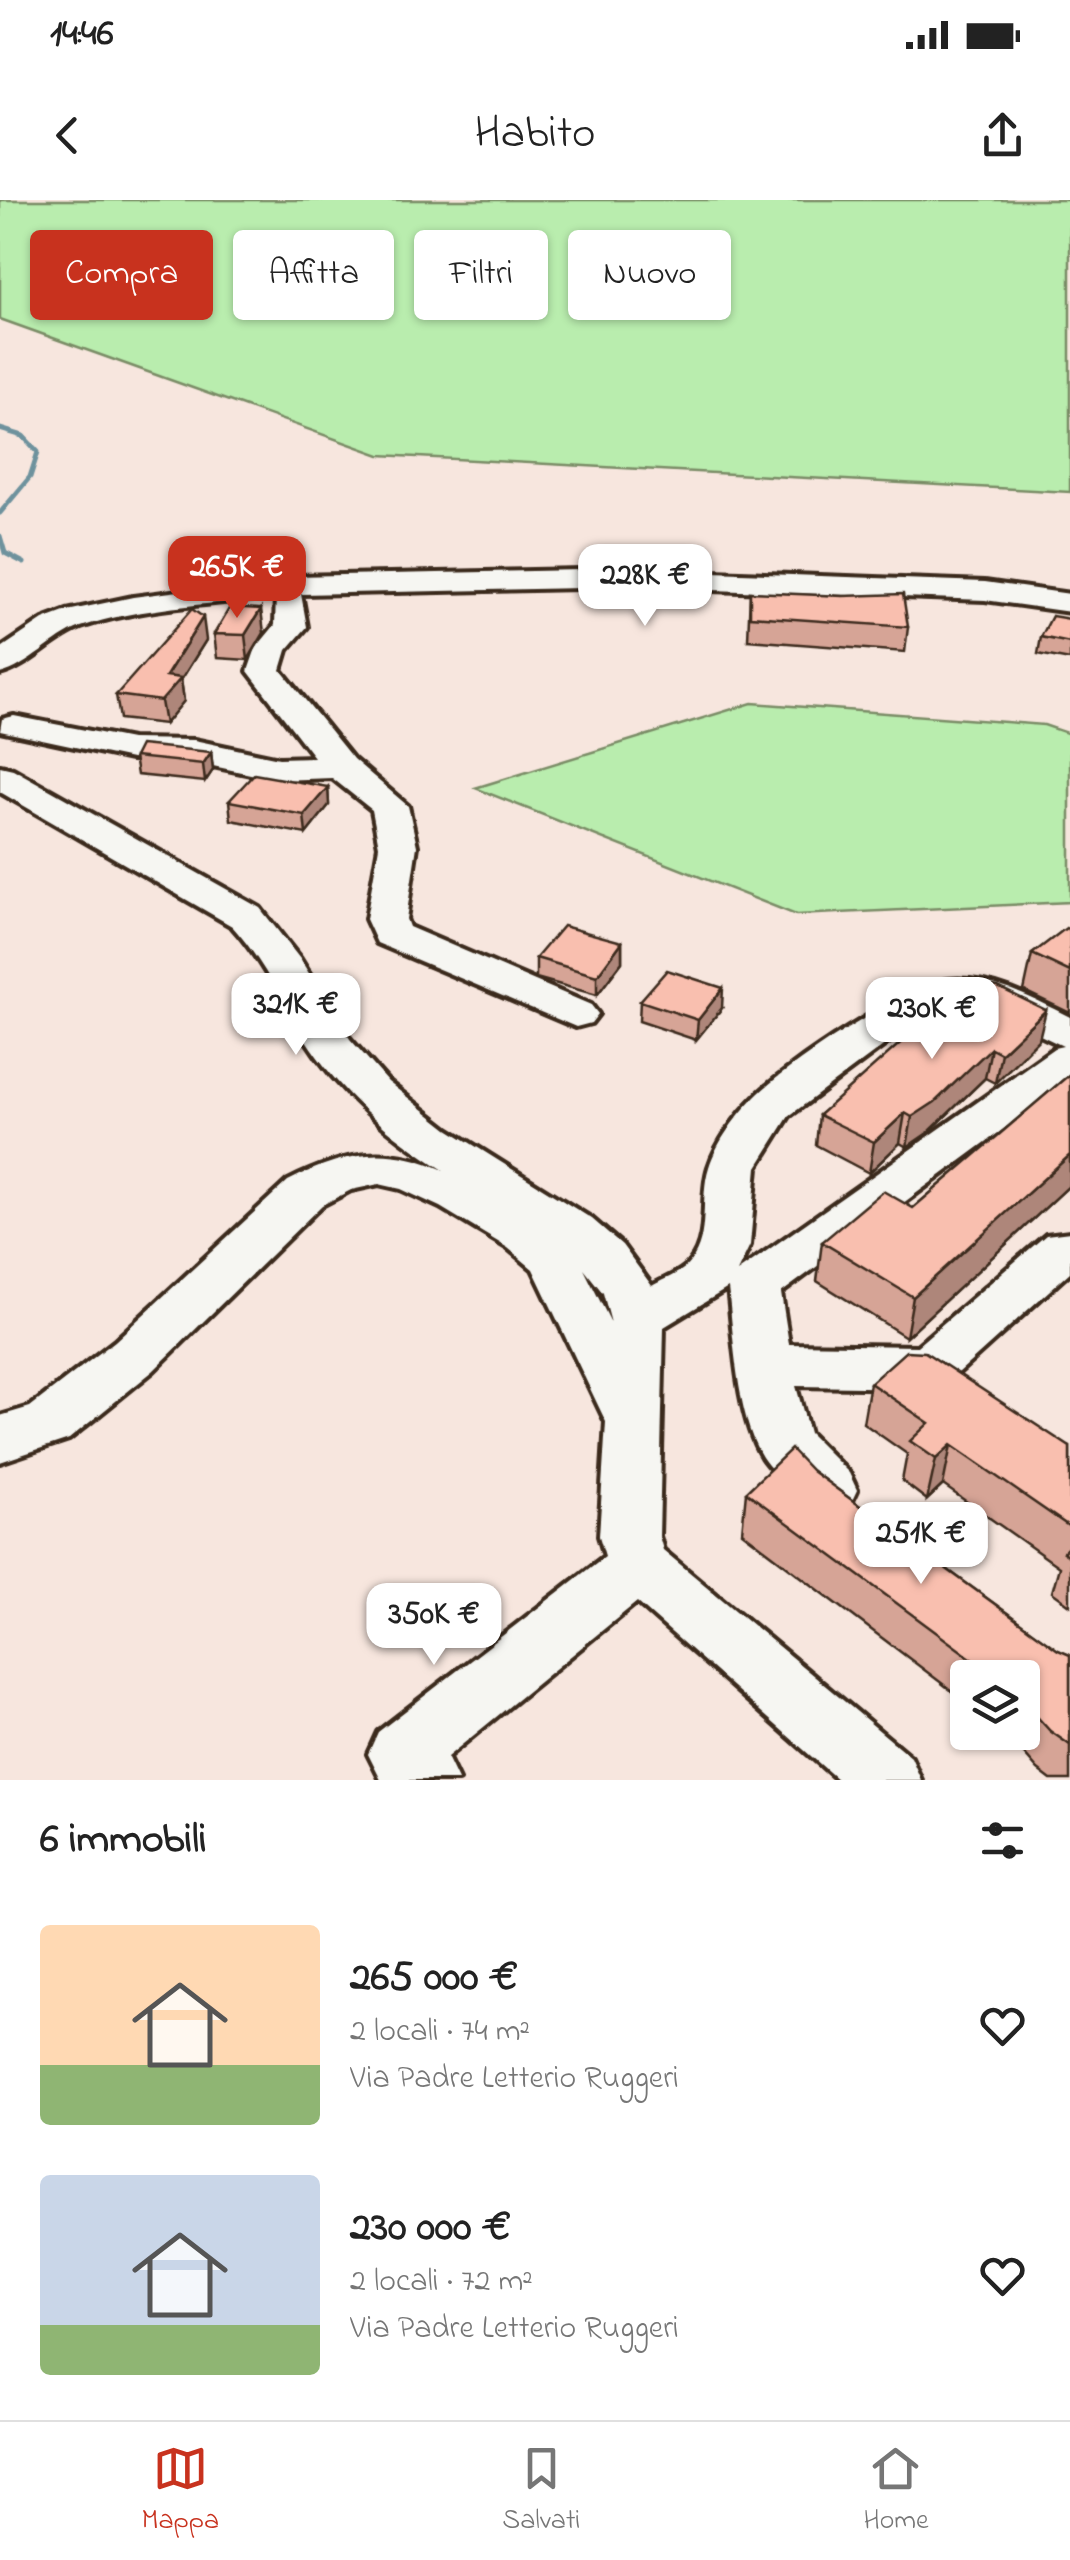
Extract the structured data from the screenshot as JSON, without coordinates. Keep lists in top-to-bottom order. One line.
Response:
{"page":{"status":"14:46","header":"Habito","chip":["Compra","Affitta","Filtri","Nuovo"],"price":["265K €","228K €","321K €","230K €","251K €","350K €"],"heading":"6 immobili","list":[{"name":"265 000 €","note":"2 locali · 74 m² · Via Padre Letterio Ruggeri"},{"name":"230 000 €","note":"2 locali · 72 m² · Via Padre Letterio Ruggeri"}],"tabs":["Mappa","Salvati","Home"]}}
